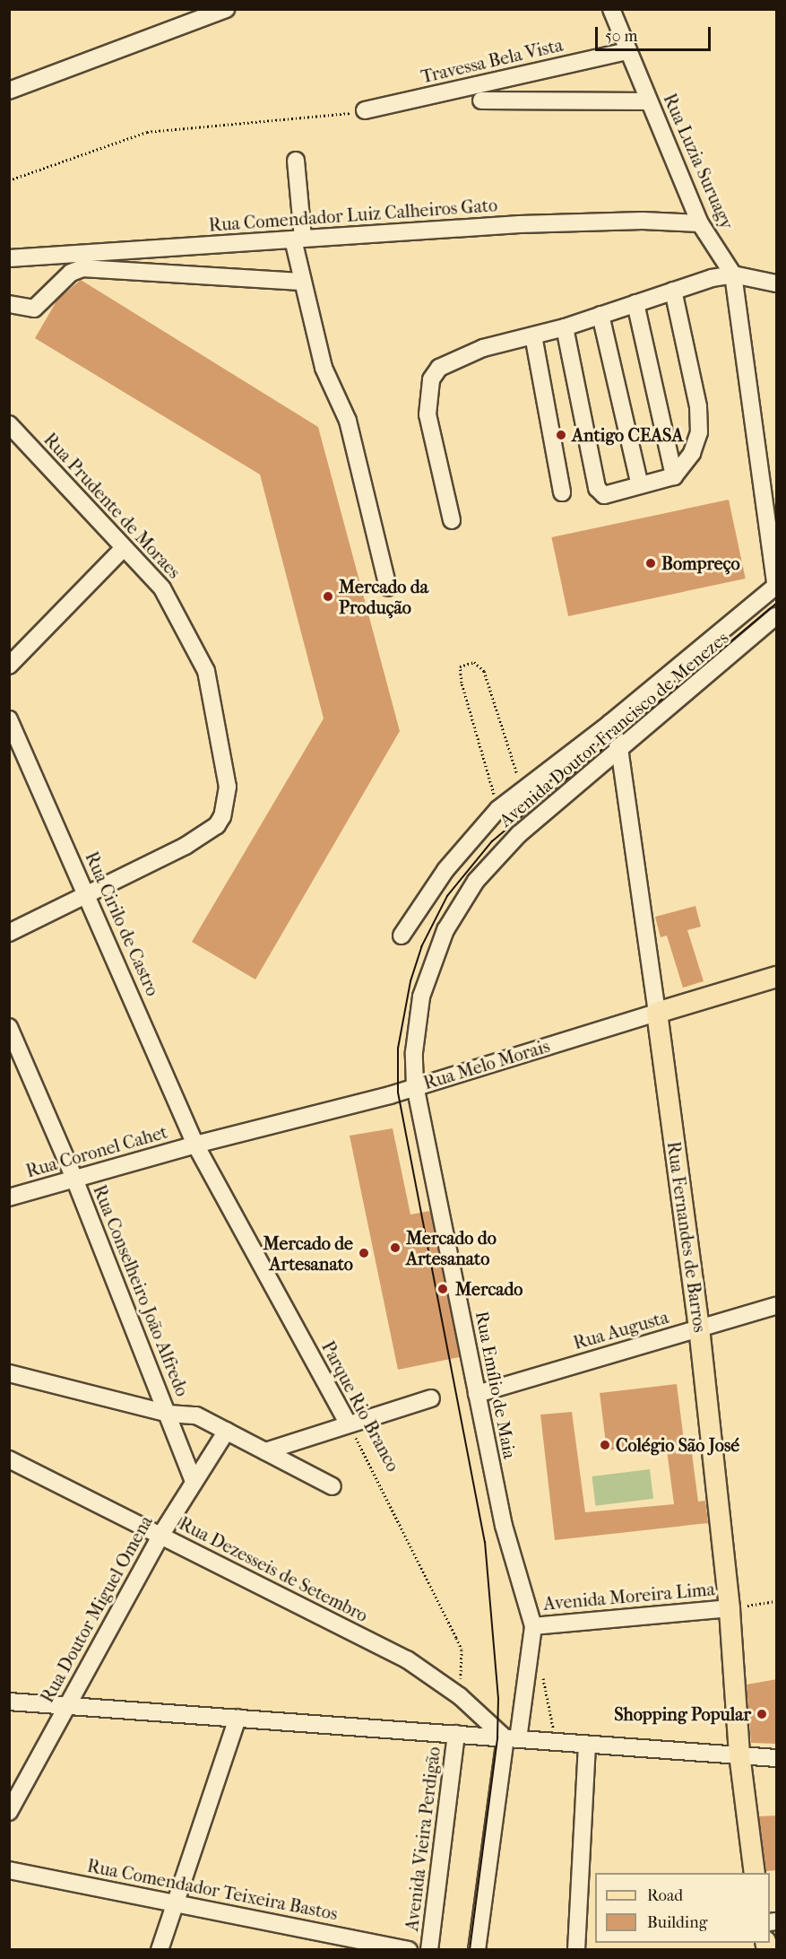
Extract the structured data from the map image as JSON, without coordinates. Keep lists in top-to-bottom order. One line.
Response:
{"streets":{"main road":["Rua Melo Morais","Rua Fernandes de Barros"],"street":["Travessa Bela Vista","Rua Luzia Suruagy","Rua Comendador Luiz Calheiros Gato","Rua Prudente de Moraes","Avenida Doutor Francisco de Menezes","Rua Cirilo de Castro","Rua Coronel Cahet","Rua Conselheiro João Alfredo","Rua Augusta","Rua Emílio de Maia","Parque Rio Branco","Rua Dezesseis de Setembro","Avenida Moreira Lima","Rua Doutor Miguel Omena","Avenida Vieira Perdigão","Rua Comendador Teixeira Bastos"]},"crossings":[["Travessa Bela Vista","Rua Luzia Suruagy"],["Rua Luzia Suruagy","Rua Comendador Luiz Calheiros Gato"],["Rua Prudente de Moraes","Rua Cirilo de Castro"],["Avenida Doutor Francisco de Menezes","Rua Melo Morais"],["Avenida Doutor Francisco de Menezes","Rua Fernandes de Barros"],["Avenida Doutor Francisco de Menezes","Rua Emílio de Maia"],["Rua Cirilo de Castro","Rua Melo Morais"],["Rua Cirilo de Castro","Rua Coronel Cahet"],["Rua Cirilo de Castro","Parque Rio Branco"],["Rua Melo Morais","Rua Coronel Cahet"],["Rua Melo Morais","Rua Fernandes de Barros"],["Rua Melo Morais","Rua Emílio de Maia"],["Rua Melo Morais","Parque Rio Branco"],["Rua Coronel Cahet","Rua Conselheiro João Alfredo"],["Rua Coronel Cahet","Parque Rio Branco"],["Rua Fernandes de Barros","Rua Augusta"],["Rua Fernandes de Barros","Avenida Moreira Lima"],["Rua Conselheiro João Alfredo","Rua Doutor Miguel Omena"],["Rua Augusta","Rua Emílio de Maia"],["Rua Emílio de Maia","Rua Dezesseis de Setembro"],["Rua Emílio de Maia","Avenida Moreira Lima"],["Parque Rio Branco","Rua Dezesseis de Setembro"],["Rua Dezesseis de Setembro","Rua Doutor Miguel Omena"]],"places":["Antigo CEASA","Bompreço","Mercado da Produção","Mercado do Artesanato","Mercado de Artesanato","Mercado","Colégio São José","Shopping Popular"],"legend":["Road","Building"],"scale_bar":"50 m"}
